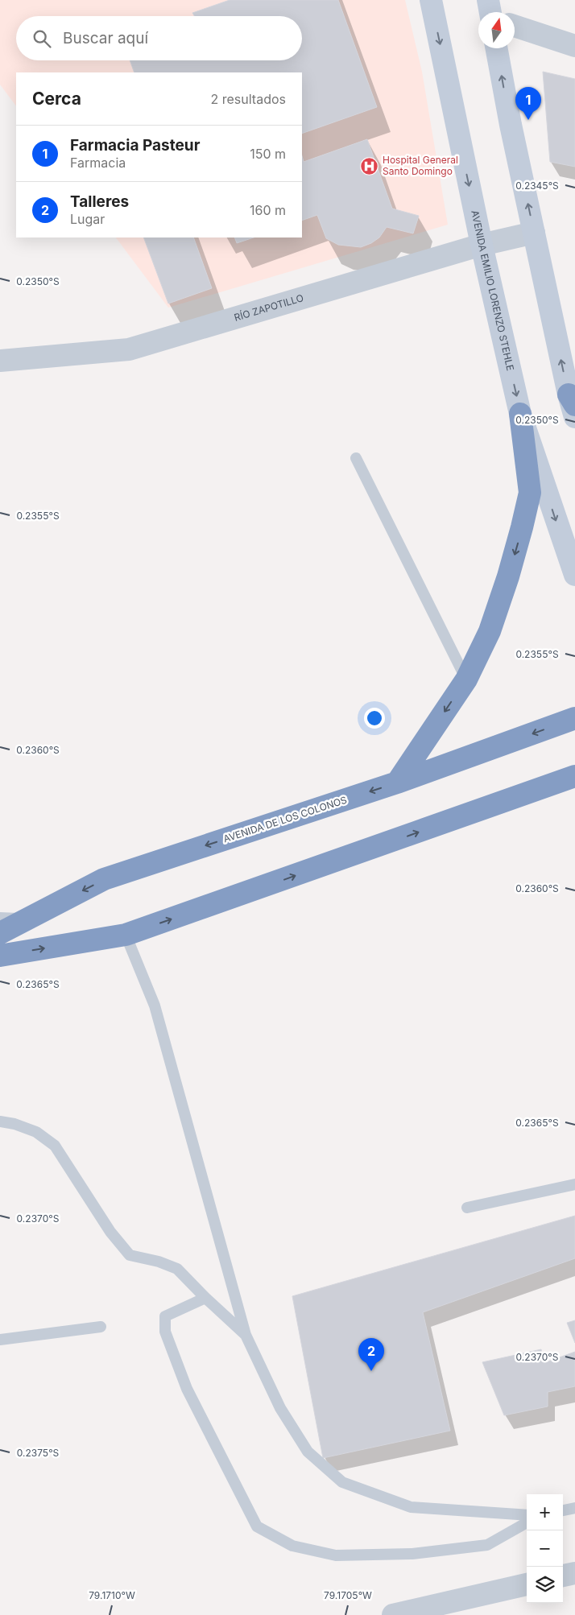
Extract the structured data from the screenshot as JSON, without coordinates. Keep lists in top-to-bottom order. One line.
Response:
{"streets":{"highway":["AVENIDA DE LOS COLONOS"],"street":["AVENIDA EMILIO LORENZO STEHLE","RÍO ZAPOTILLO"]},"crossings":[["AVENIDA EMILIO LORENZO STEHLE","RÍO ZAPOTILLO"]],"places":{"hospital":["Hospital General Santo Domingo"]},"north":"top","page":{"search":"Buscar aquí","heading":["Cerca","2 resultados"],"pins":["1","2"],"list":[{"mark":"1","name":"Farmacia Pasteur","note":"Farmacia","value":"150 m"},{"mark":"2","name":"Talleres","note":"Lugar","value":"160 m"}],"map_buttons":["+","−"]},"coordinates":["0.2345°S","0.2350°S","0.2355°S","0.2360°S","0.2365°S","0.2370°S","0.2375°S","79.1710°W","79.1705°W"]}
